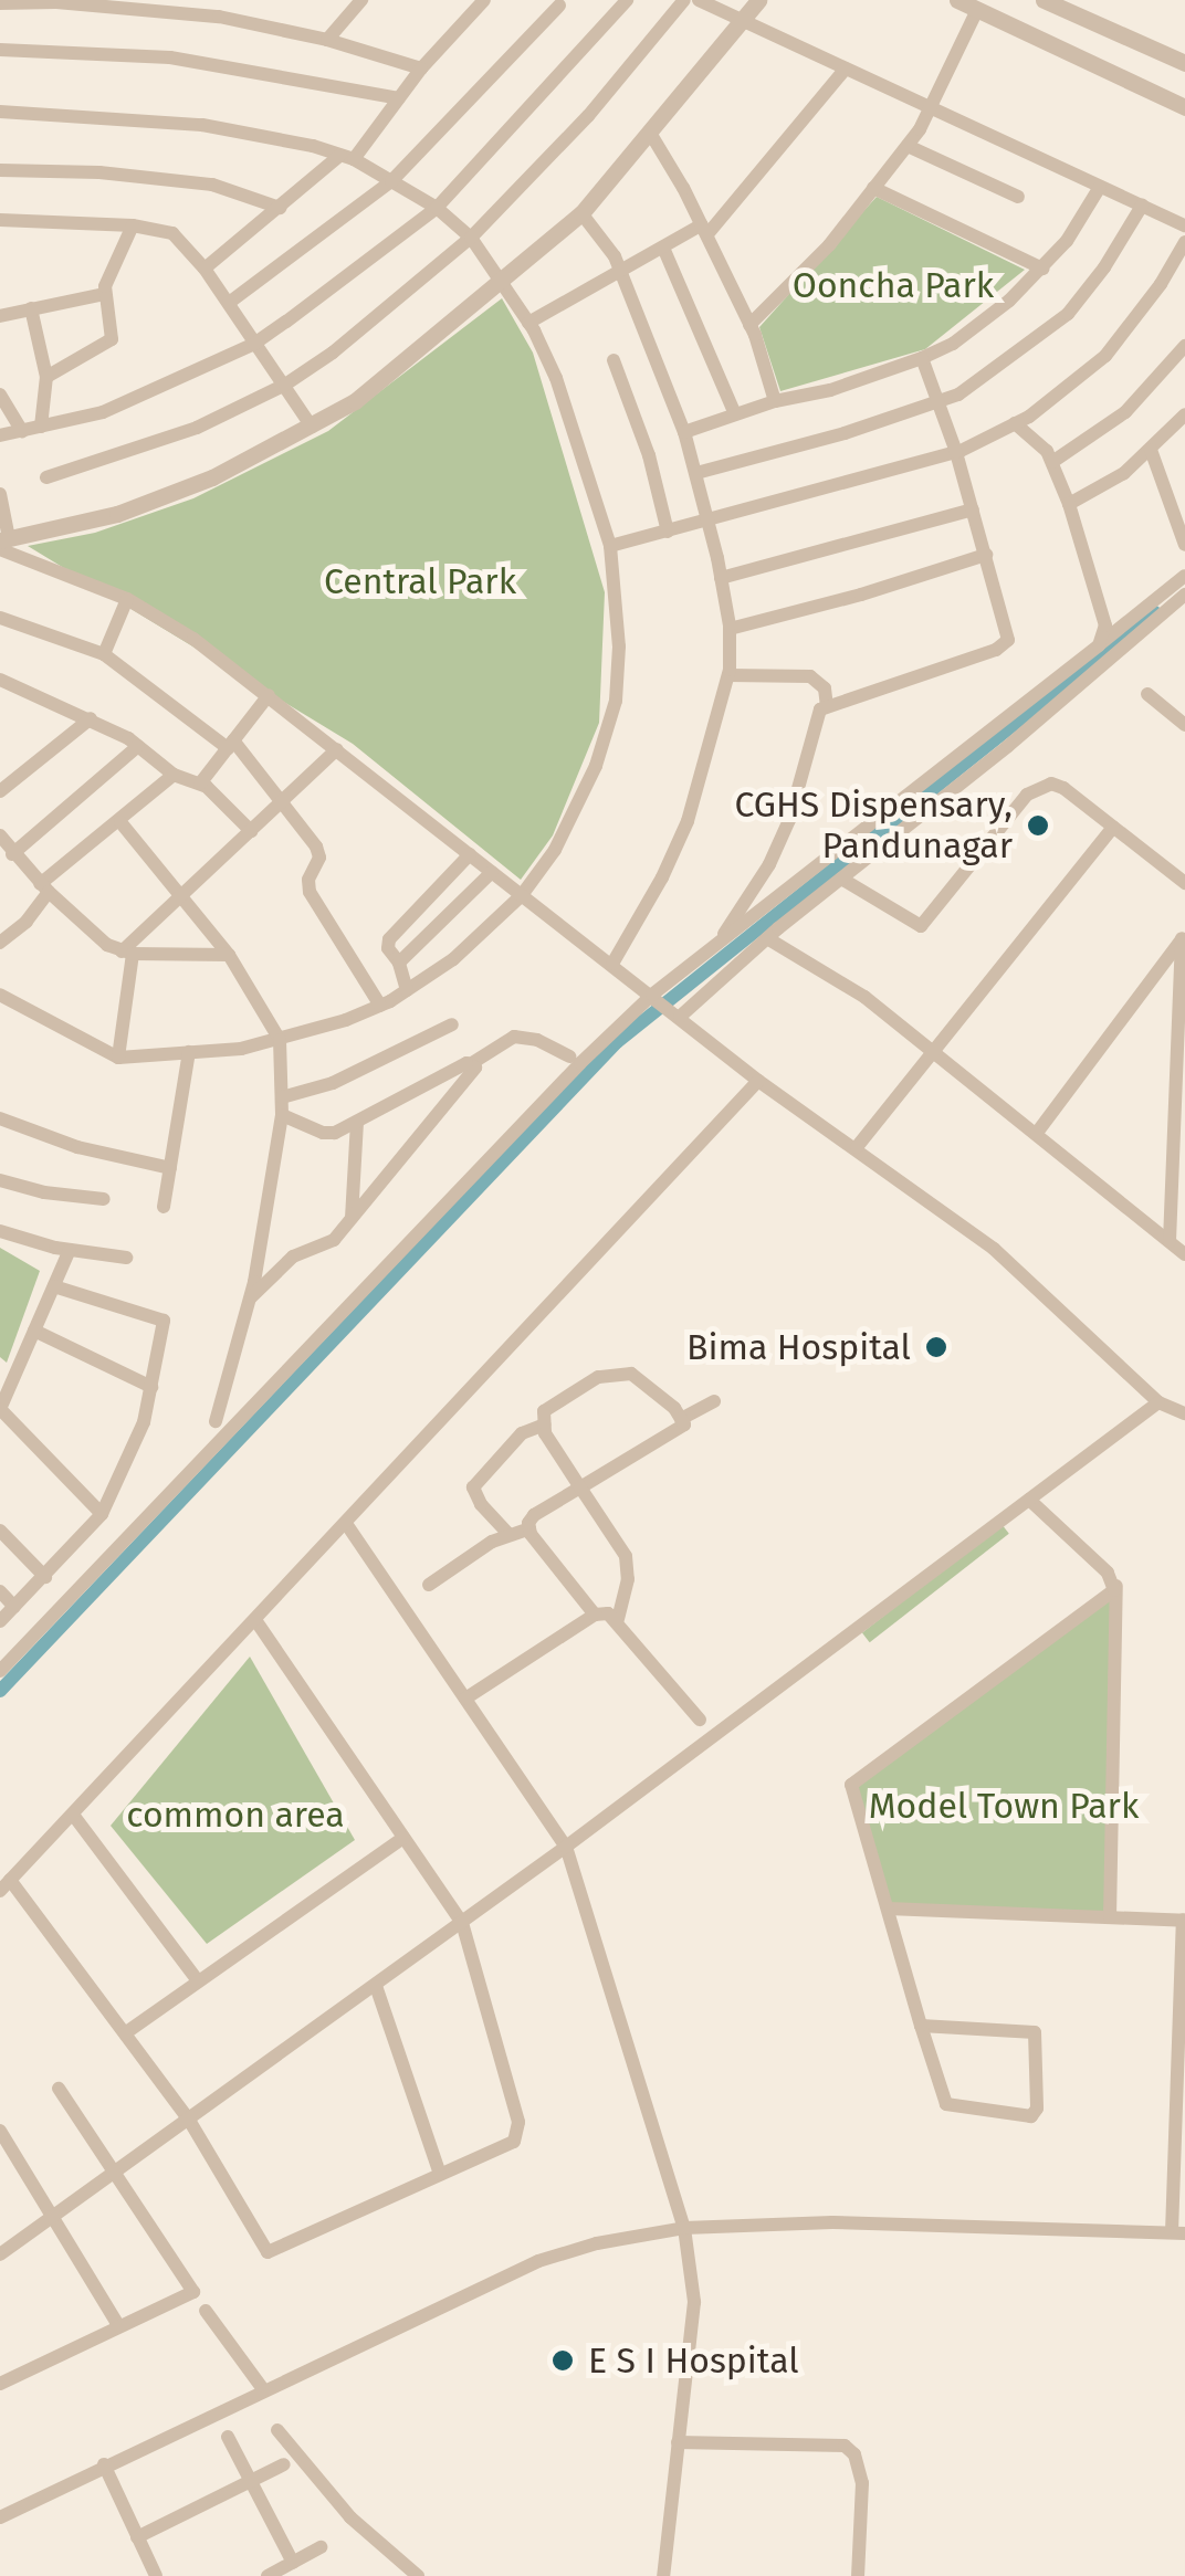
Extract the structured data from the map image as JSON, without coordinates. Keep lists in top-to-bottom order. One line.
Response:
{"parks":["Ooncha Park","Central Park","Model Town Park","common area"],"places":["CGHS Dispensary, Pandunagar","Bima Hospital","E S I Hospital"]}
